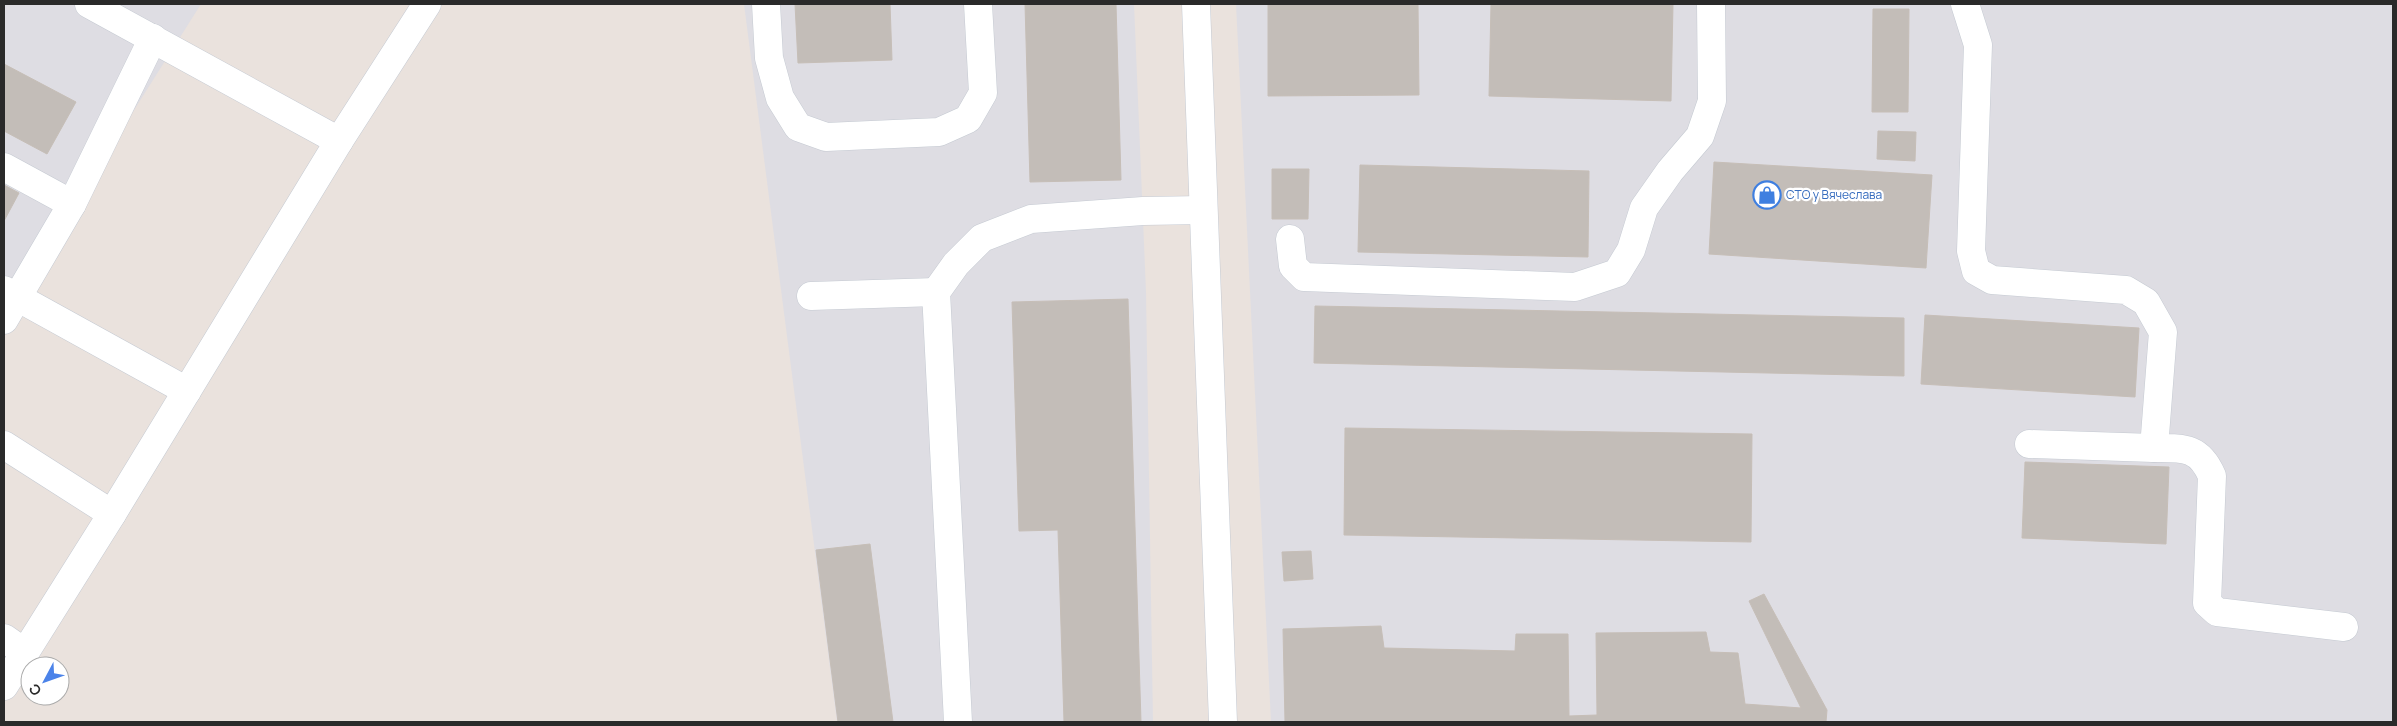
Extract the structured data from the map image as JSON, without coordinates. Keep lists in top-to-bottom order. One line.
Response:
{"places":{"shop":["СТО у Вячеслава"]},"north":"bottom left"}
